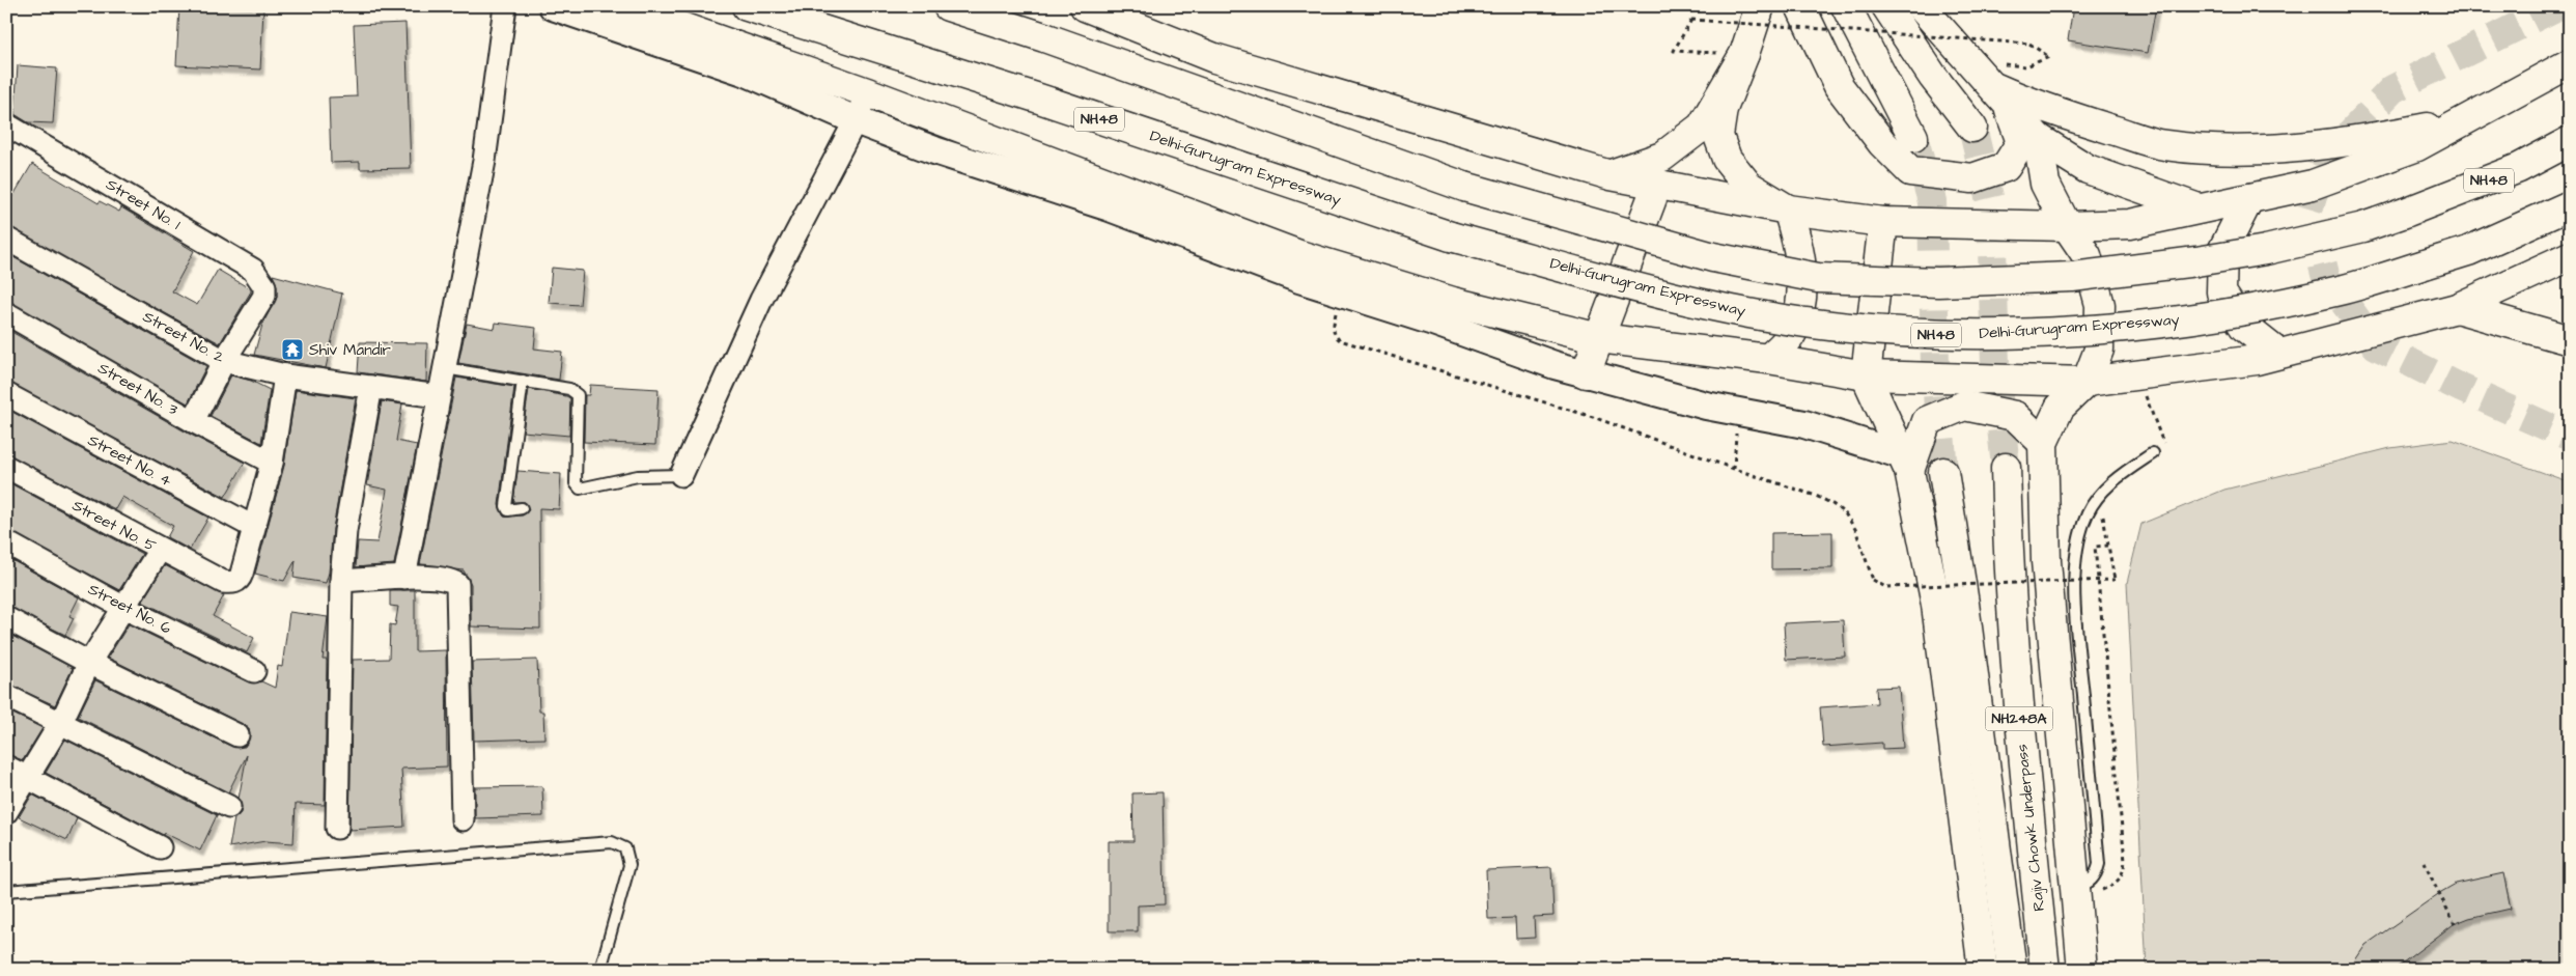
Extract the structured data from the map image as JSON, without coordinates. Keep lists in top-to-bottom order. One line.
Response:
{"streets":{"main road":["NH48","Delhi-Gurugram Expressway","NH248A","Rajiv Chowk Underpass"],"street":["Street No. 1","Street No. 2","Street No. 3","Street No. 4","Street No. 5","Street No. 6"]},"crossings":[["Street No. 1","Street No. 2"],["Street No. 4","Street No. 5"]],"places":{"temple":["Shiv Mandir"]}}
